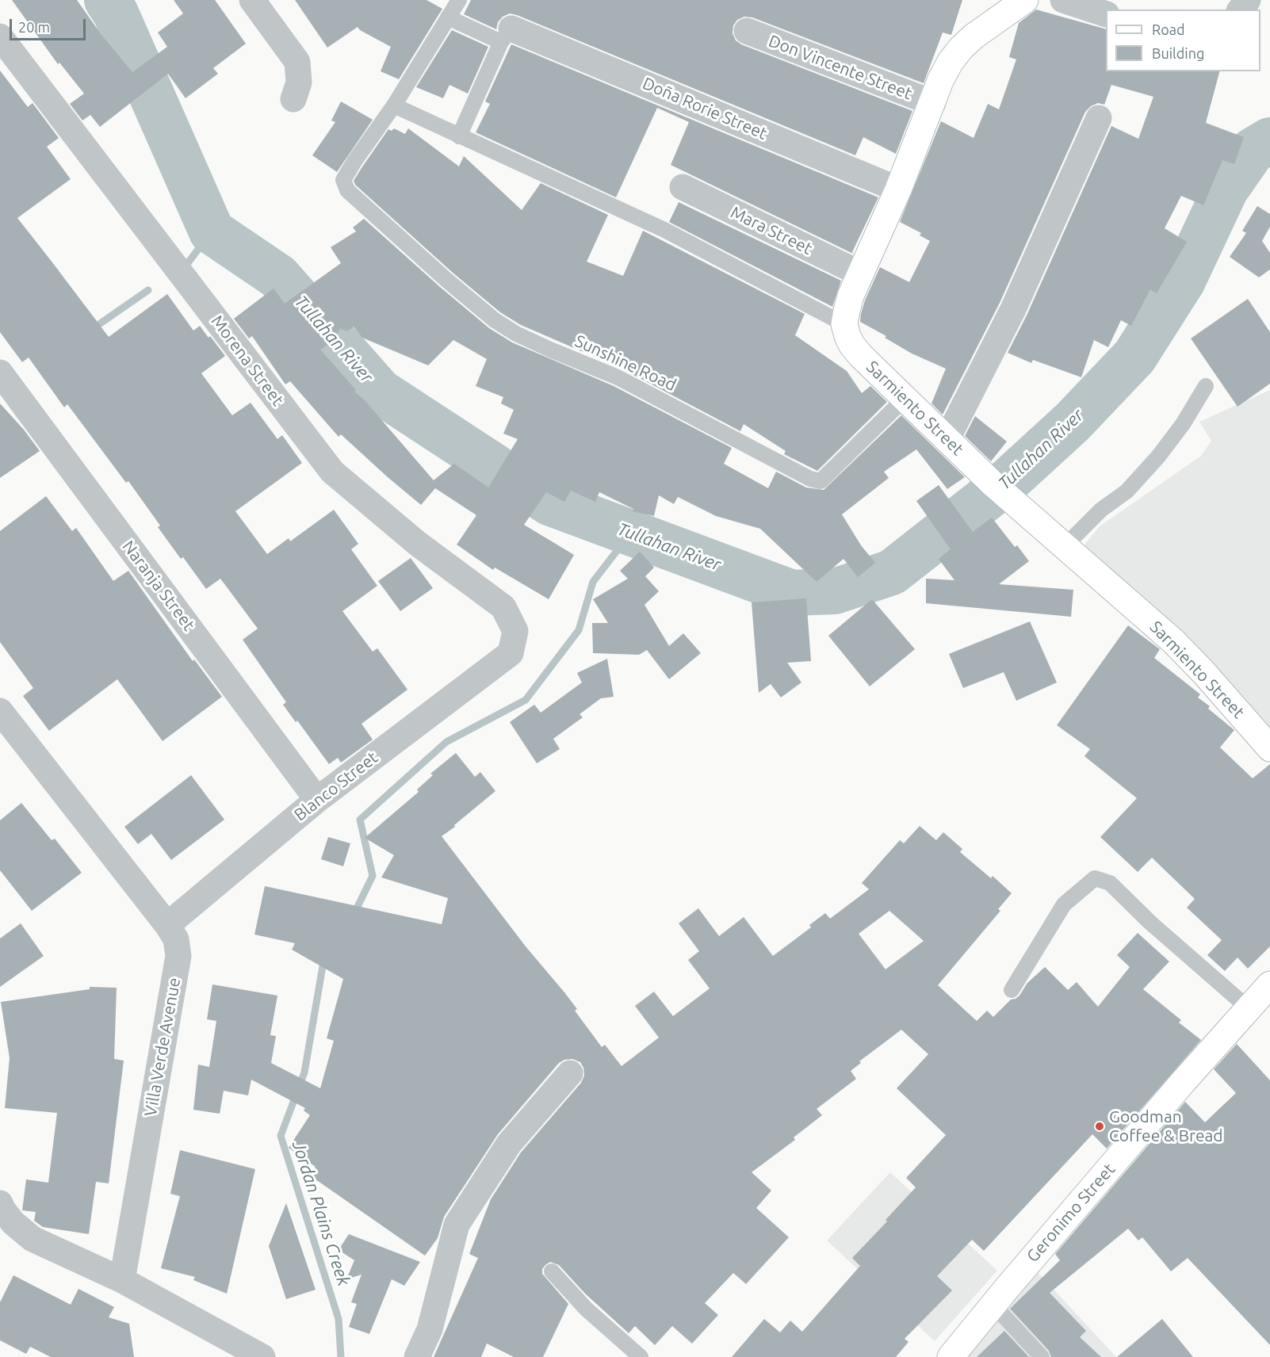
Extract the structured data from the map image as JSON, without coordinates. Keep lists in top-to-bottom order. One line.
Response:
{"streets":{"street":["Don Vincente Street","Doña Rorie Street","Mara Street","Morena Street","Sarmiento Street","Naranja Street","Blanco Street","Villa Verde Avenue","Geronimo Street"],"lane":["Sunshine Road"]},"crossings":[["Morena Street","Blanco Street"],["Sunshine Road","Sarmiento Street"],["Naranja Street","Blanco Street"],["Blanco Street","Villa Verde Avenue"]],"water":["Tullahan River","Jordan Plains Creek"],"places":["Goodman Coffee & Bread"],"legend":["Road","Building"],"scale_bar":"20 m"}
